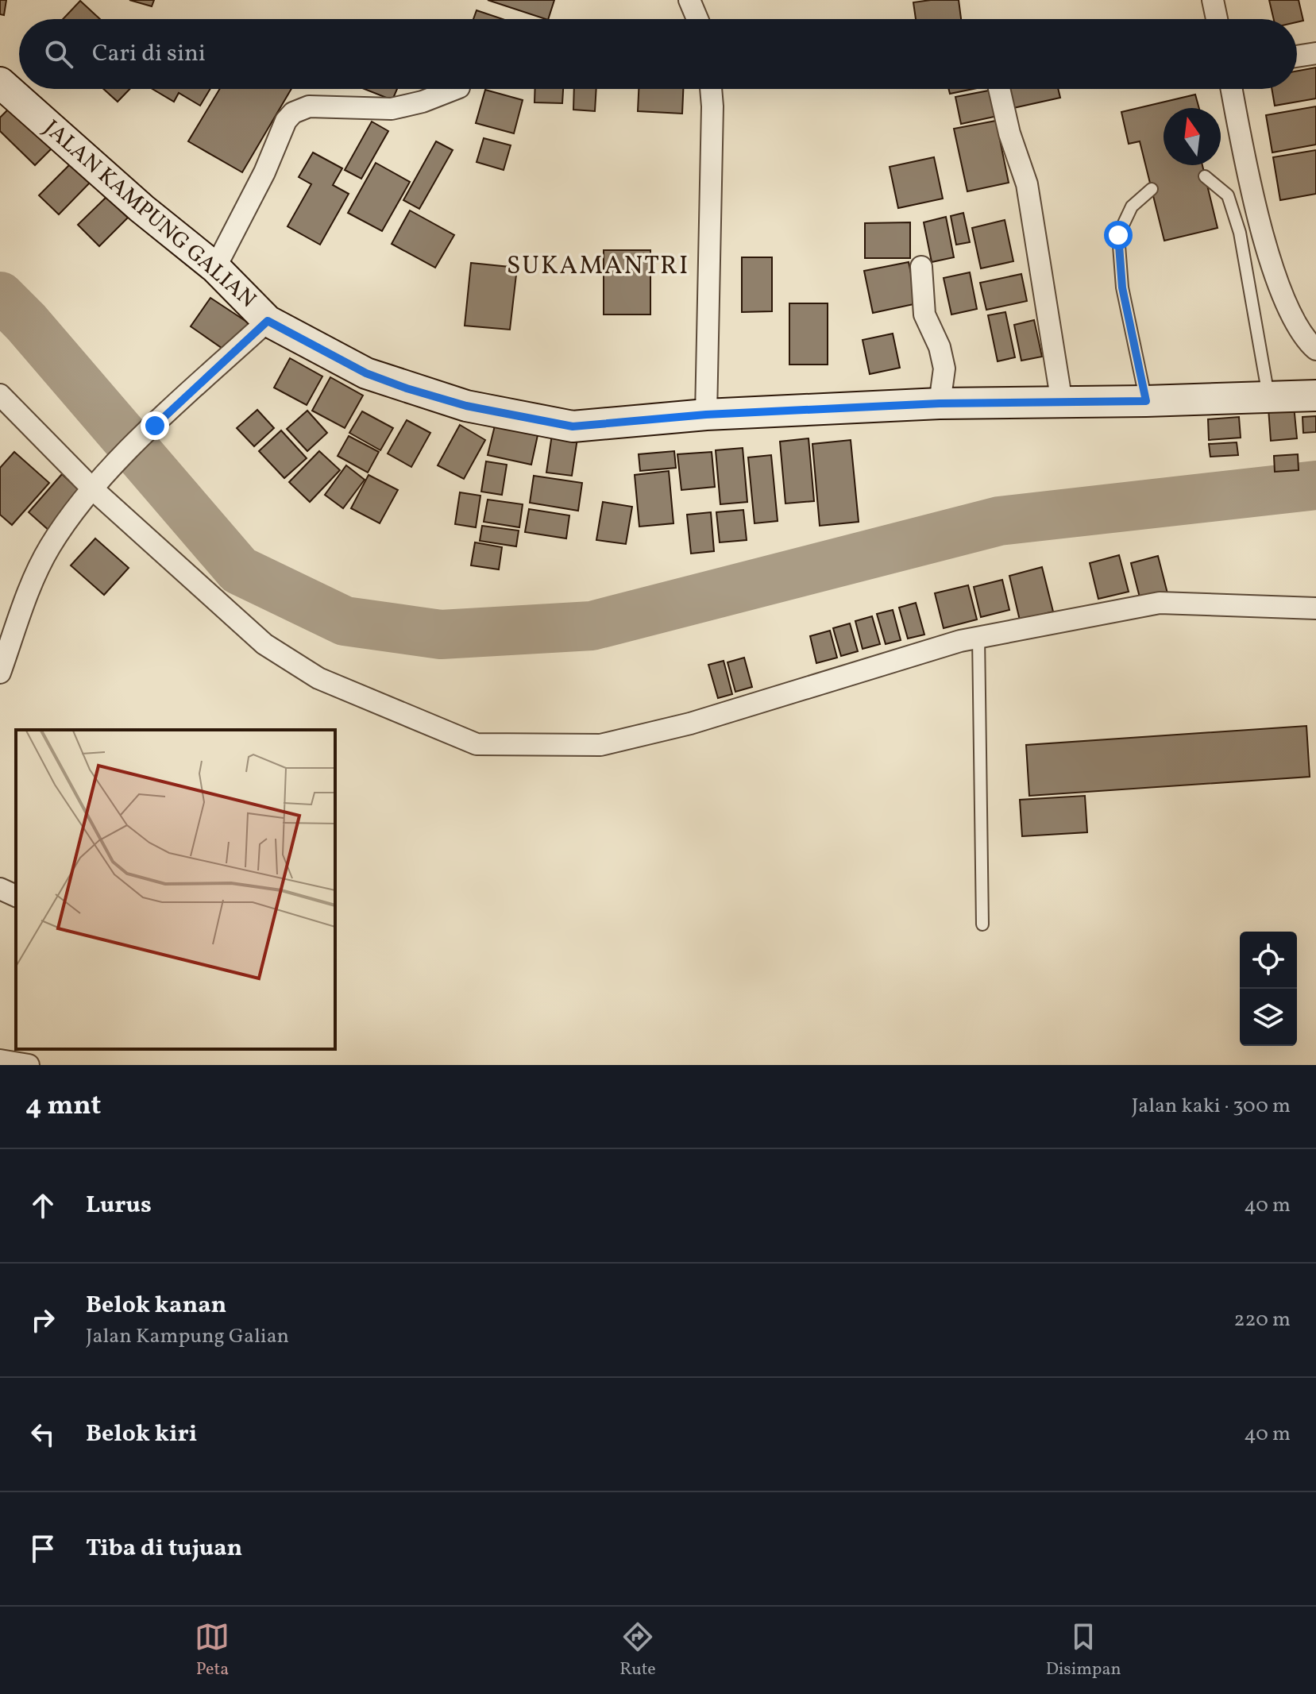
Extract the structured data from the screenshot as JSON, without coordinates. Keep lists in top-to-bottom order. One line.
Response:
{"streets":{"main road":["JALAN KAMPUNG GALIAN"]},"districts":["SUKAMANTRI"],"north":"top","page":{"search":"Cari di sini","heading":["4 mnt","Jalan kaki · 300 m"],"list":[["Lurus","40 m"],["Belok kanan","Jalan Kampung Galian","220 m"],["Belok kiri","40 m"],"Tiba di tujuan"],"nav":["Peta","Rute","Disimpan"]}}
